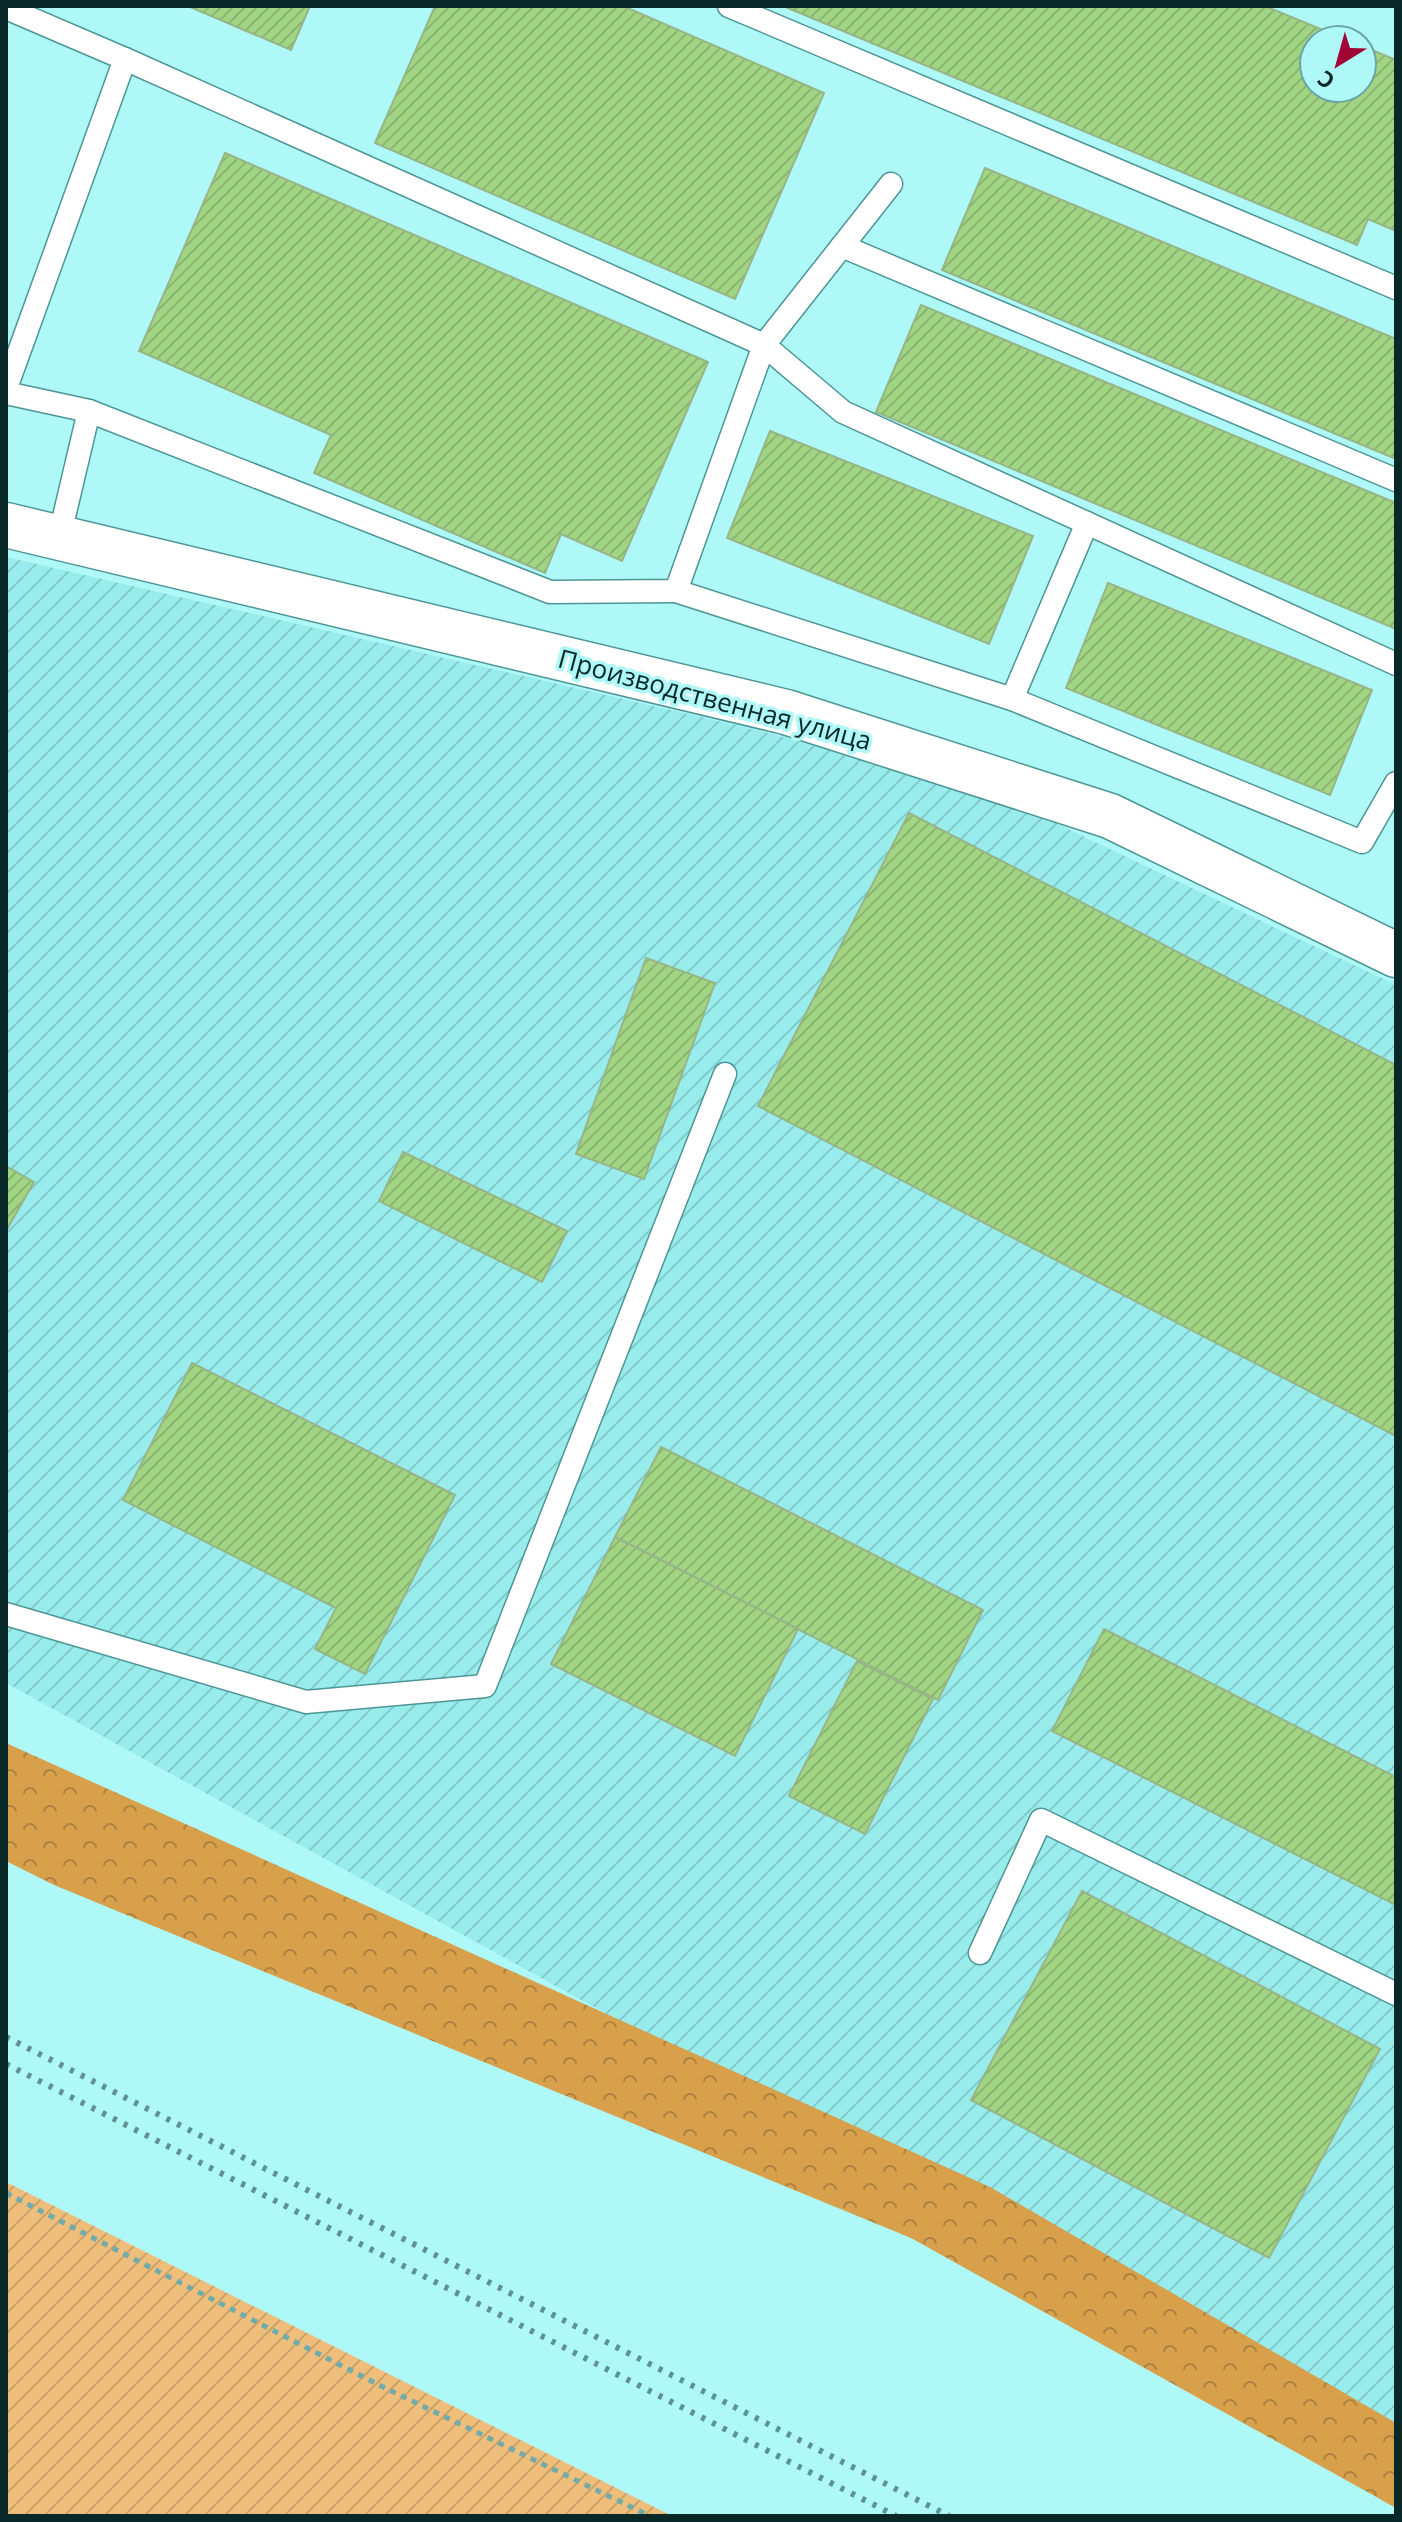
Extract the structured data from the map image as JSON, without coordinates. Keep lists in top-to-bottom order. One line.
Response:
{"streets":{"street":["Производственная улица"]},"north":"bottom left"}
